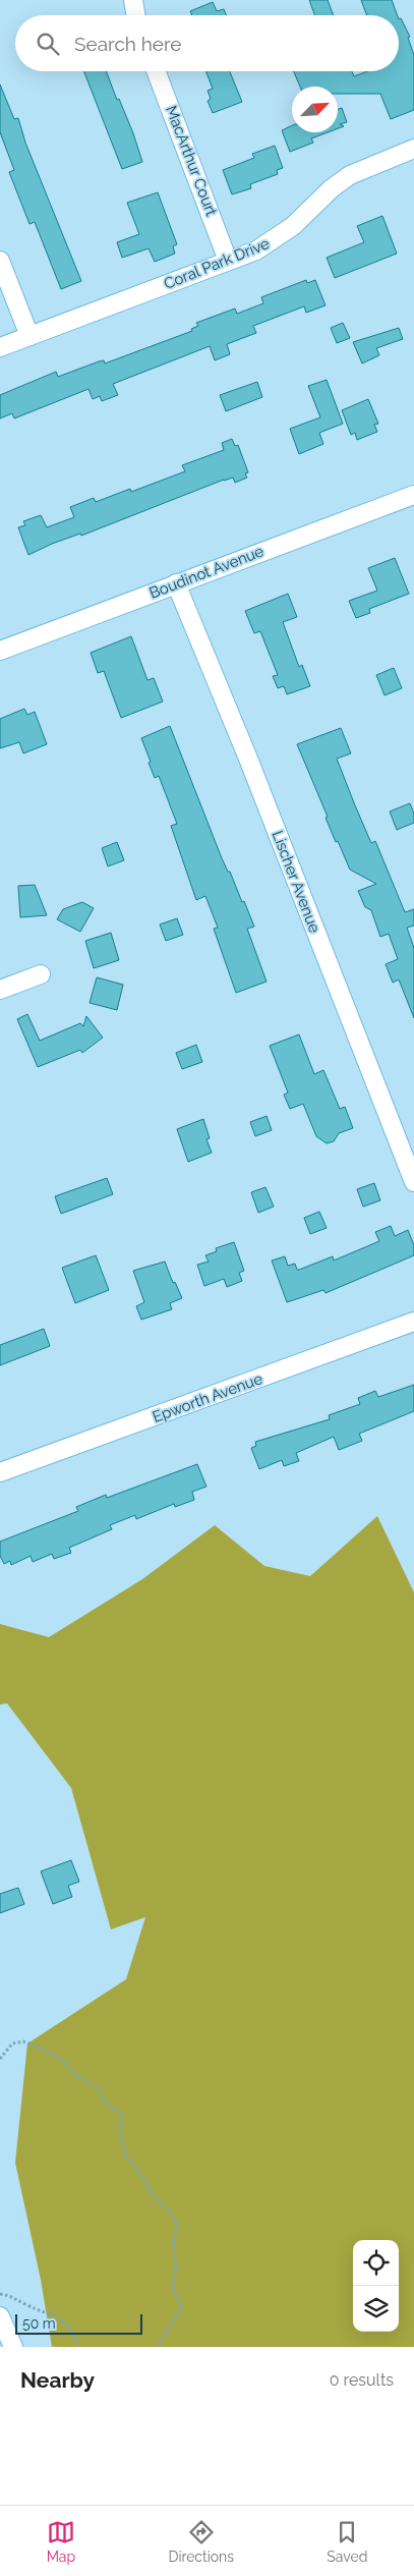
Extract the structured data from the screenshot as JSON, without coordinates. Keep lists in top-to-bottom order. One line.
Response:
{"streets":{"street":["MacArthur Court","Coral Park Drive","Boudinot Avenue","Lischer Avenue","Epworth Avenue"]},"crossings":[["MacArthur Court","Coral Park Drive"],["Boudinot Avenue","Lischer Avenue"]],"scale_bar":"50 m","north":"top right","page":{"search":"Search here","scale":"50 m","heading":["Nearby","0 results"],"nav":["Map","Directions","Saved"]}}
